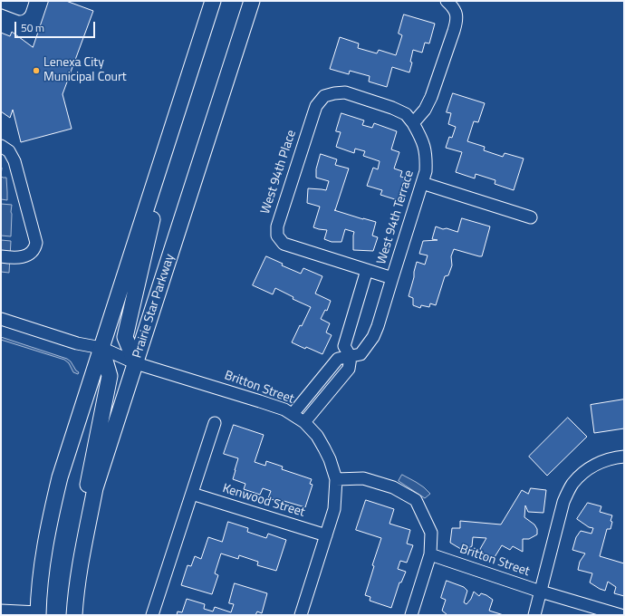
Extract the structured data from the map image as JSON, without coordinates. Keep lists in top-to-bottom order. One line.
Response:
{"streets":{"main road":["Prairie Star Parkway"],"street":["West 94th Place","West 94th Terrace","Britton Street","Kenwood Street"]},"crossings":[["West 94th Place","West 94th Terrace"],["West 94th Terrace","Britton Street"],["Prairie Star Parkway","Britton Street"]],"places":["Lenexa City Municipal Court"],"scale_bar":"50 m"}
